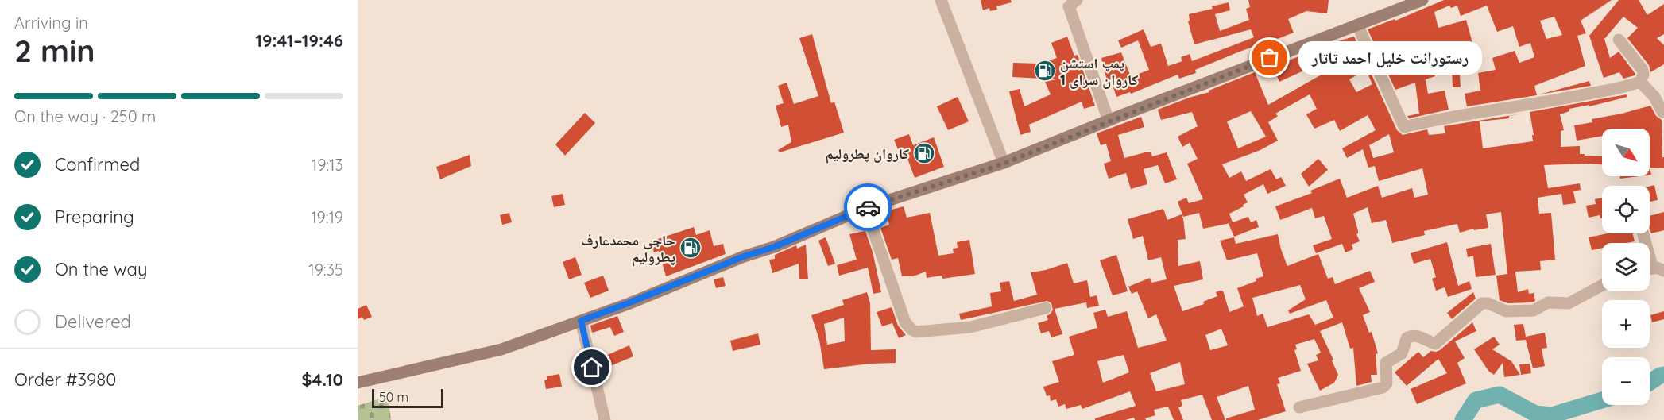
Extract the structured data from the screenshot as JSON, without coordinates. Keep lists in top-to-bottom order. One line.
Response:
{"places":{"other":["رستورانت خلیل احمد تاتار"],"fuel station":["پمپ استشن کاروان سرای 1","کاروان پطرولیم","حاجی محمدعارف پطرولیم"]},"scale_bar":"50 m","north":"bottom right","page":{"heading":["2 min","Arriving in","19:41–19:46"],"panel":["Order #3980","$4.10"],"bubble":"رستورانت خلیل احمد تاتار","bar":"On the way · 250 m","map_buttons":["+","−"],"list":[["Confirmed","19:13"],["Preparing","19:19"],["On the way","19:35"],"Delivered"],"scale":"50 m"}}
